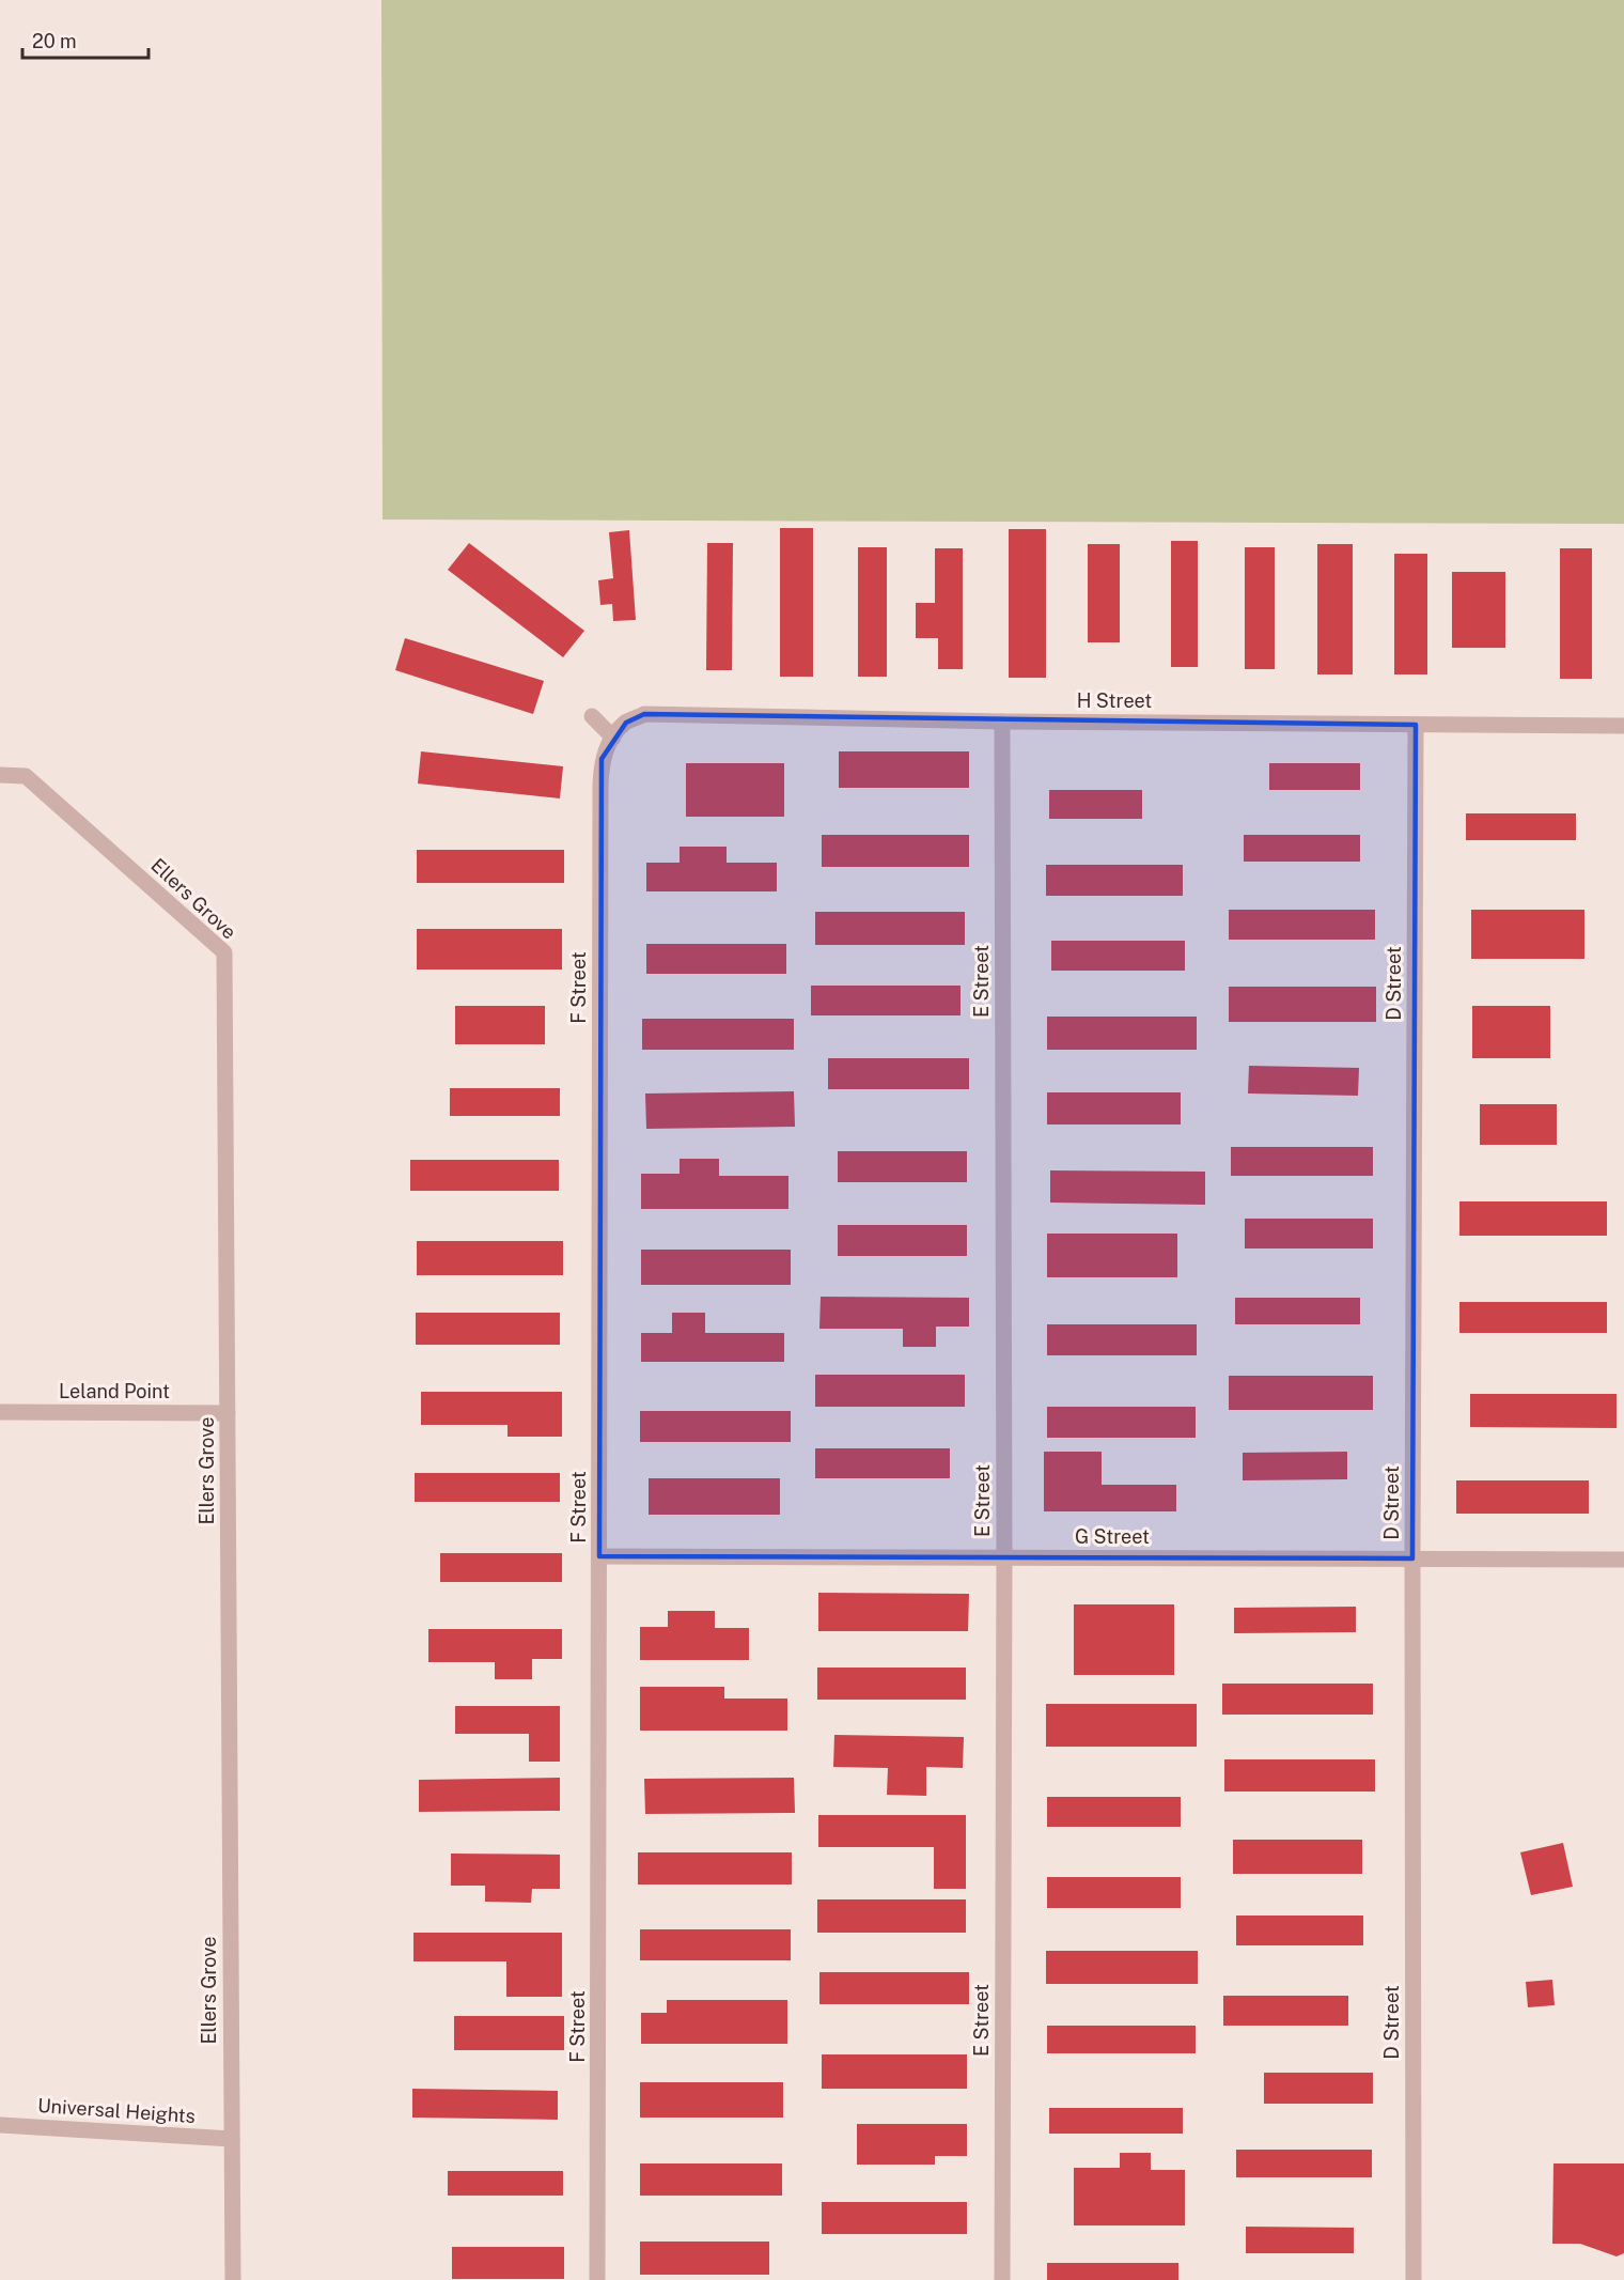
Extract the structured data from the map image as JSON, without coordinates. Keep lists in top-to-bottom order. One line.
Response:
{"streets":{"street":["H Street","Ellers Grove","E Street","D Street","F Street","Leland Point","G Street","Universal Heights"]},"crossings":[["H Street","E Street"],["H Street","D Street"],["H Street","F Street"],["Ellers Grove","Leland Point"],["Ellers Grove","Universal Heights"],["E Street","G Street"],["D Street","G Street"],["F Street","G Street"]],"scale_bar":"20 m"}
